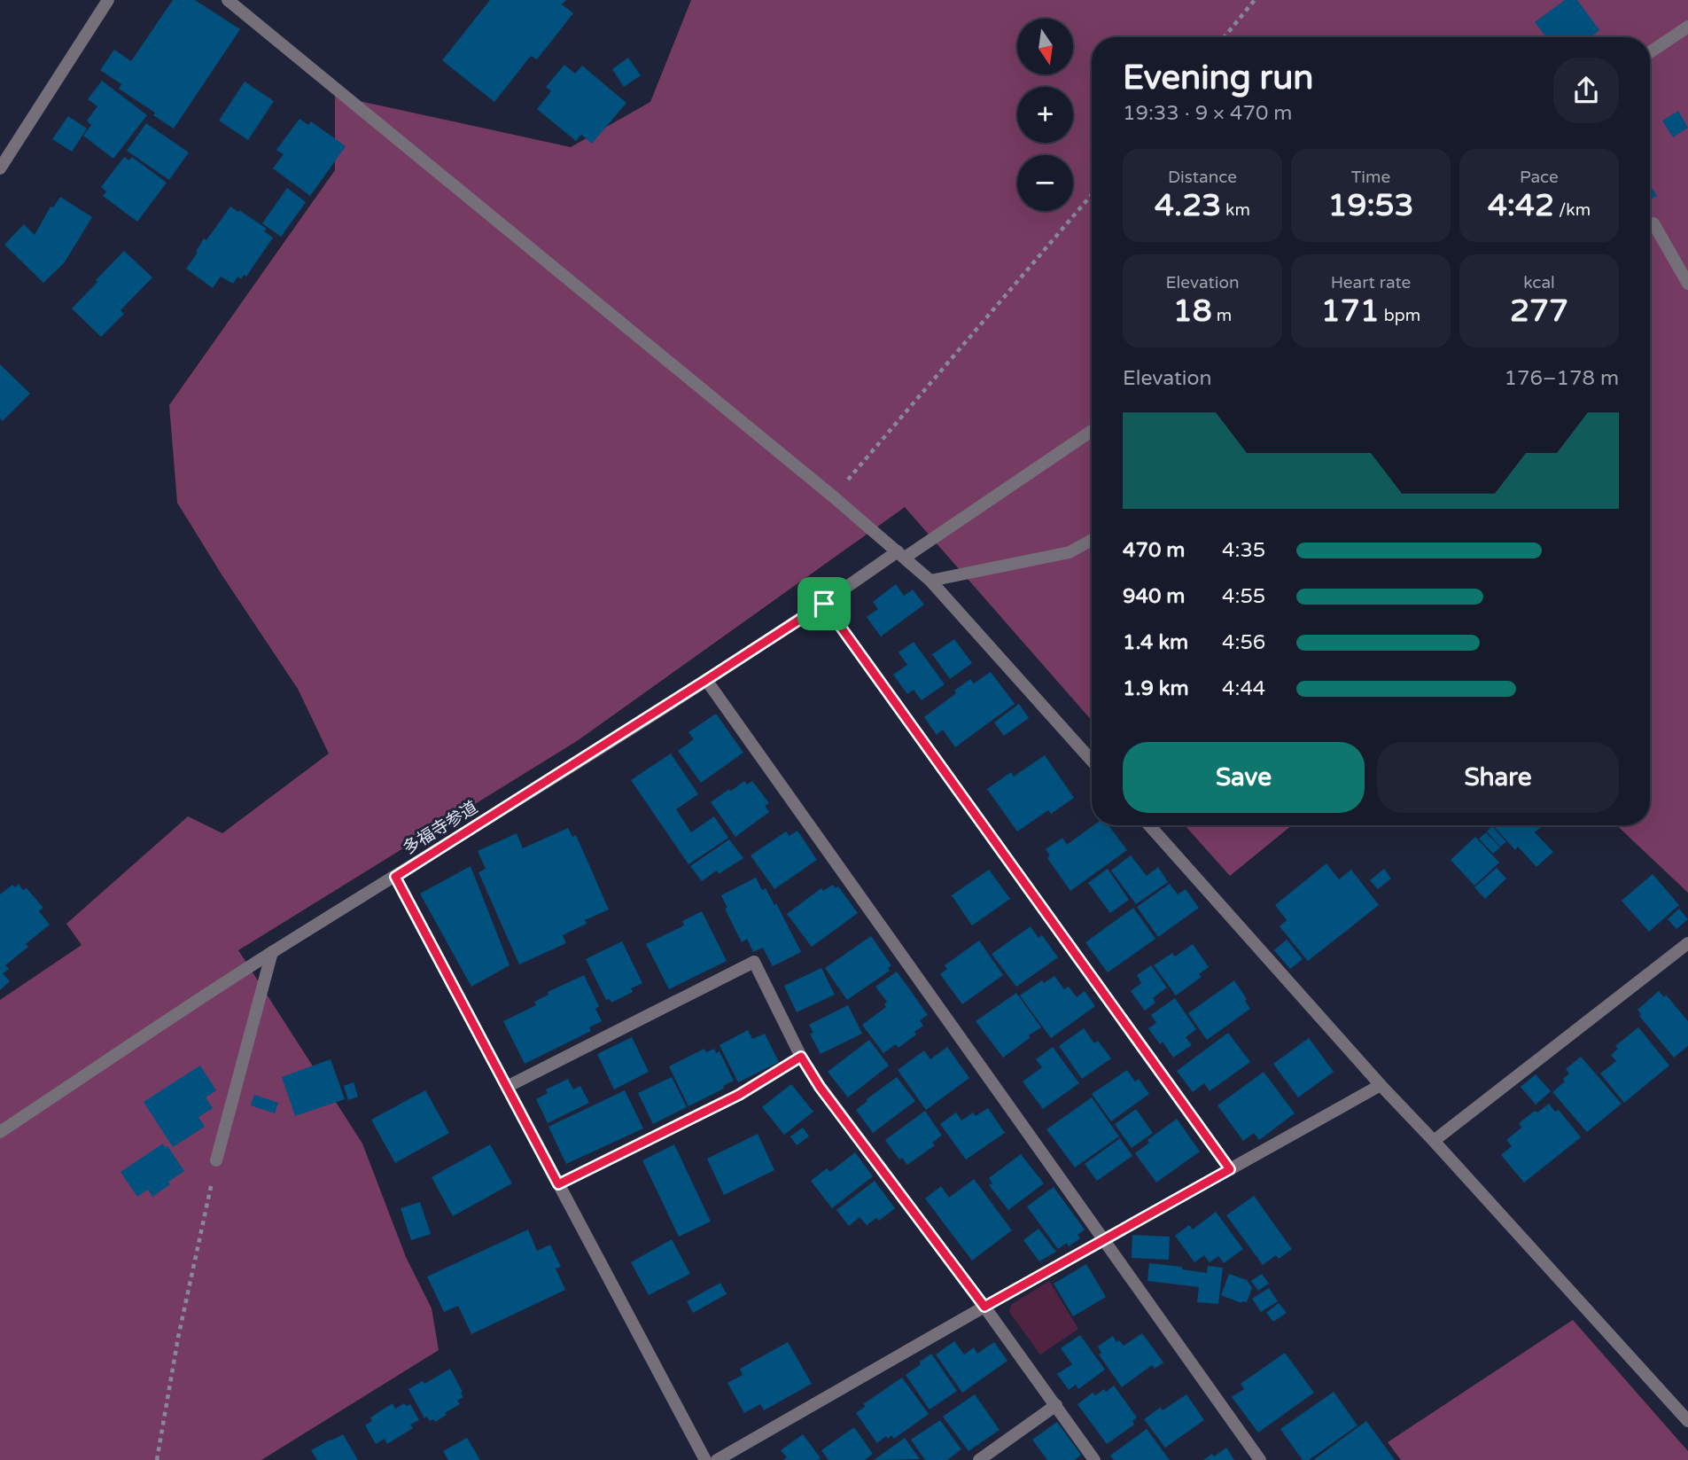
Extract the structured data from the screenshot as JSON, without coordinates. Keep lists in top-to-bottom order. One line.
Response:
{"streets":{"street":["多福寺参道"]},"north":"bottom","page":{"map_buttons":["+","−"],"heading":["Evening run","19:33 · 9 × 470 m"],"stats":[["Distance","4.23 km"],["Time","19:53"],["Pace","4:42 /km"],["Elevation","18 m"],["Heart rate","171 bpm"],["kcal","277"]],"chart":["Elevation","176–178 m"],"list":[{"name":"470 m","note":"4:35"},{"name":"940 m","note":"4:55"},{"name":"1.4 km","note":"4:56"},{"name":"1.9 km","note":"4:44"}],"buttons":["Save","Share"]}}
